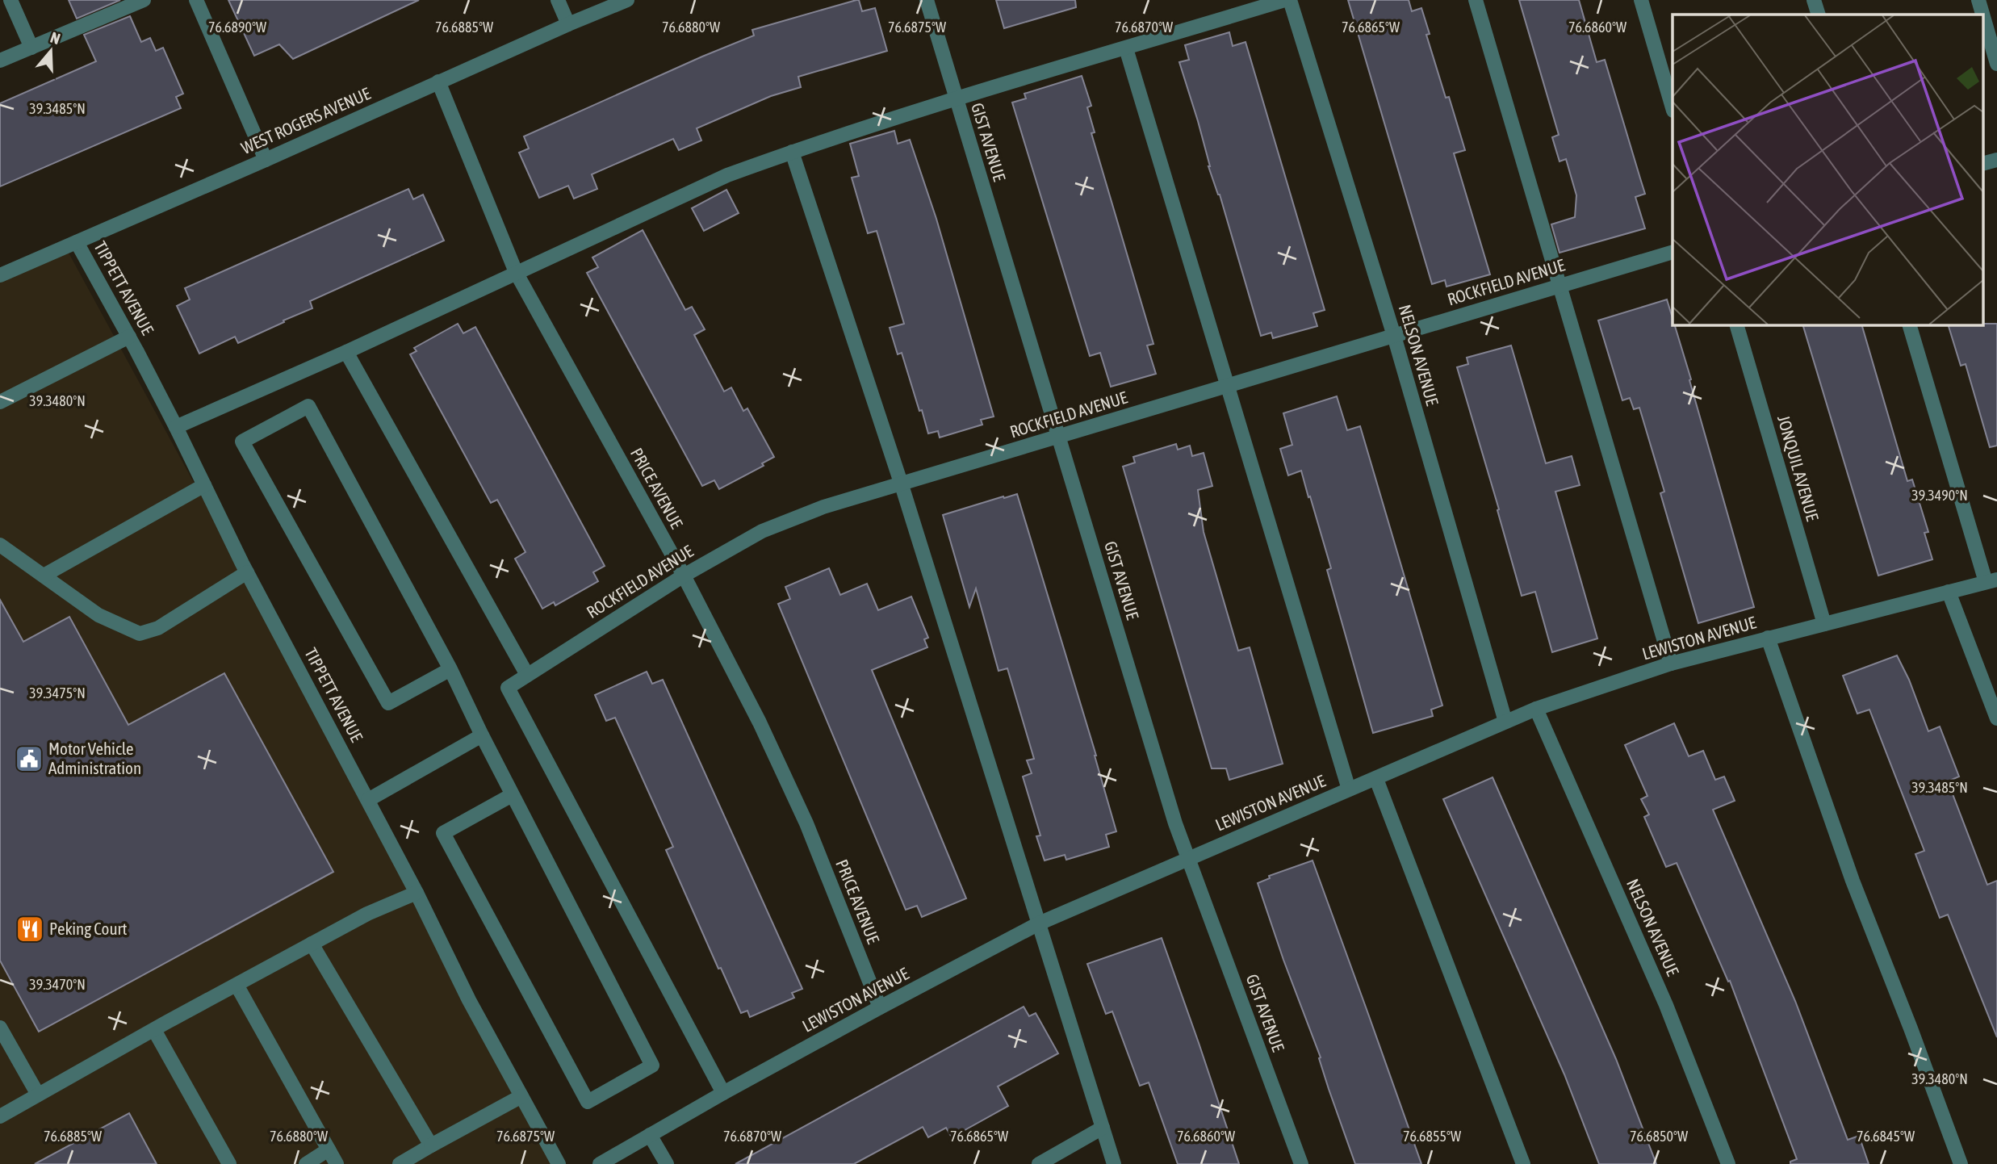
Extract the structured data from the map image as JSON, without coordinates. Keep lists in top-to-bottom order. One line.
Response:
{"streets":{"street":["WEST ROGERS AVENUE","GIST AVENUE","ROCKFIELD AVENUE","TIPPETT AVENUE","NELSON AVENUE","JONQUIL AVENUE","PRICE AVENUE","LEWISTON AVENUE"]},"crossings":[["WEST ROGERS AVENUE","TIPPETT AVENUE"],["WEST ROGERS AVENUE","PRICE AVENUE"],["GIST AVENUE","ROCKFIELD AVENUE"],["GIST AVENUE","LEWISTON AVENUE"],["ROCKFIELD AVENUE","NELSON AVENUE"],["ROCKFIELD AVENUE","PRICE AVENUE"],["ROCKFIELD AVENUE","LEWISTON AVENUE"],["NELSON AVENUE","LEWISTON AVENUE"],["JONQUIL AVENUE","LEWISTON AVENUE"],["PRICE AVENUE","LEWISTON AVENUE"]],"places":{"public building":["Motor Vehicle Administration"],"restaurant":["Peking Court"]},"north":"top","coordinates":["76.6890°W","76.6885°W","76.6880°W","76.6875°W","76.6870°W","76.6865°W","76.6860°W","39.3485°N","39.3480°N","39.3490°N","39.3475°N","39.3470°N","76.6855°W","76.6850°W","76.6845°W"]}
